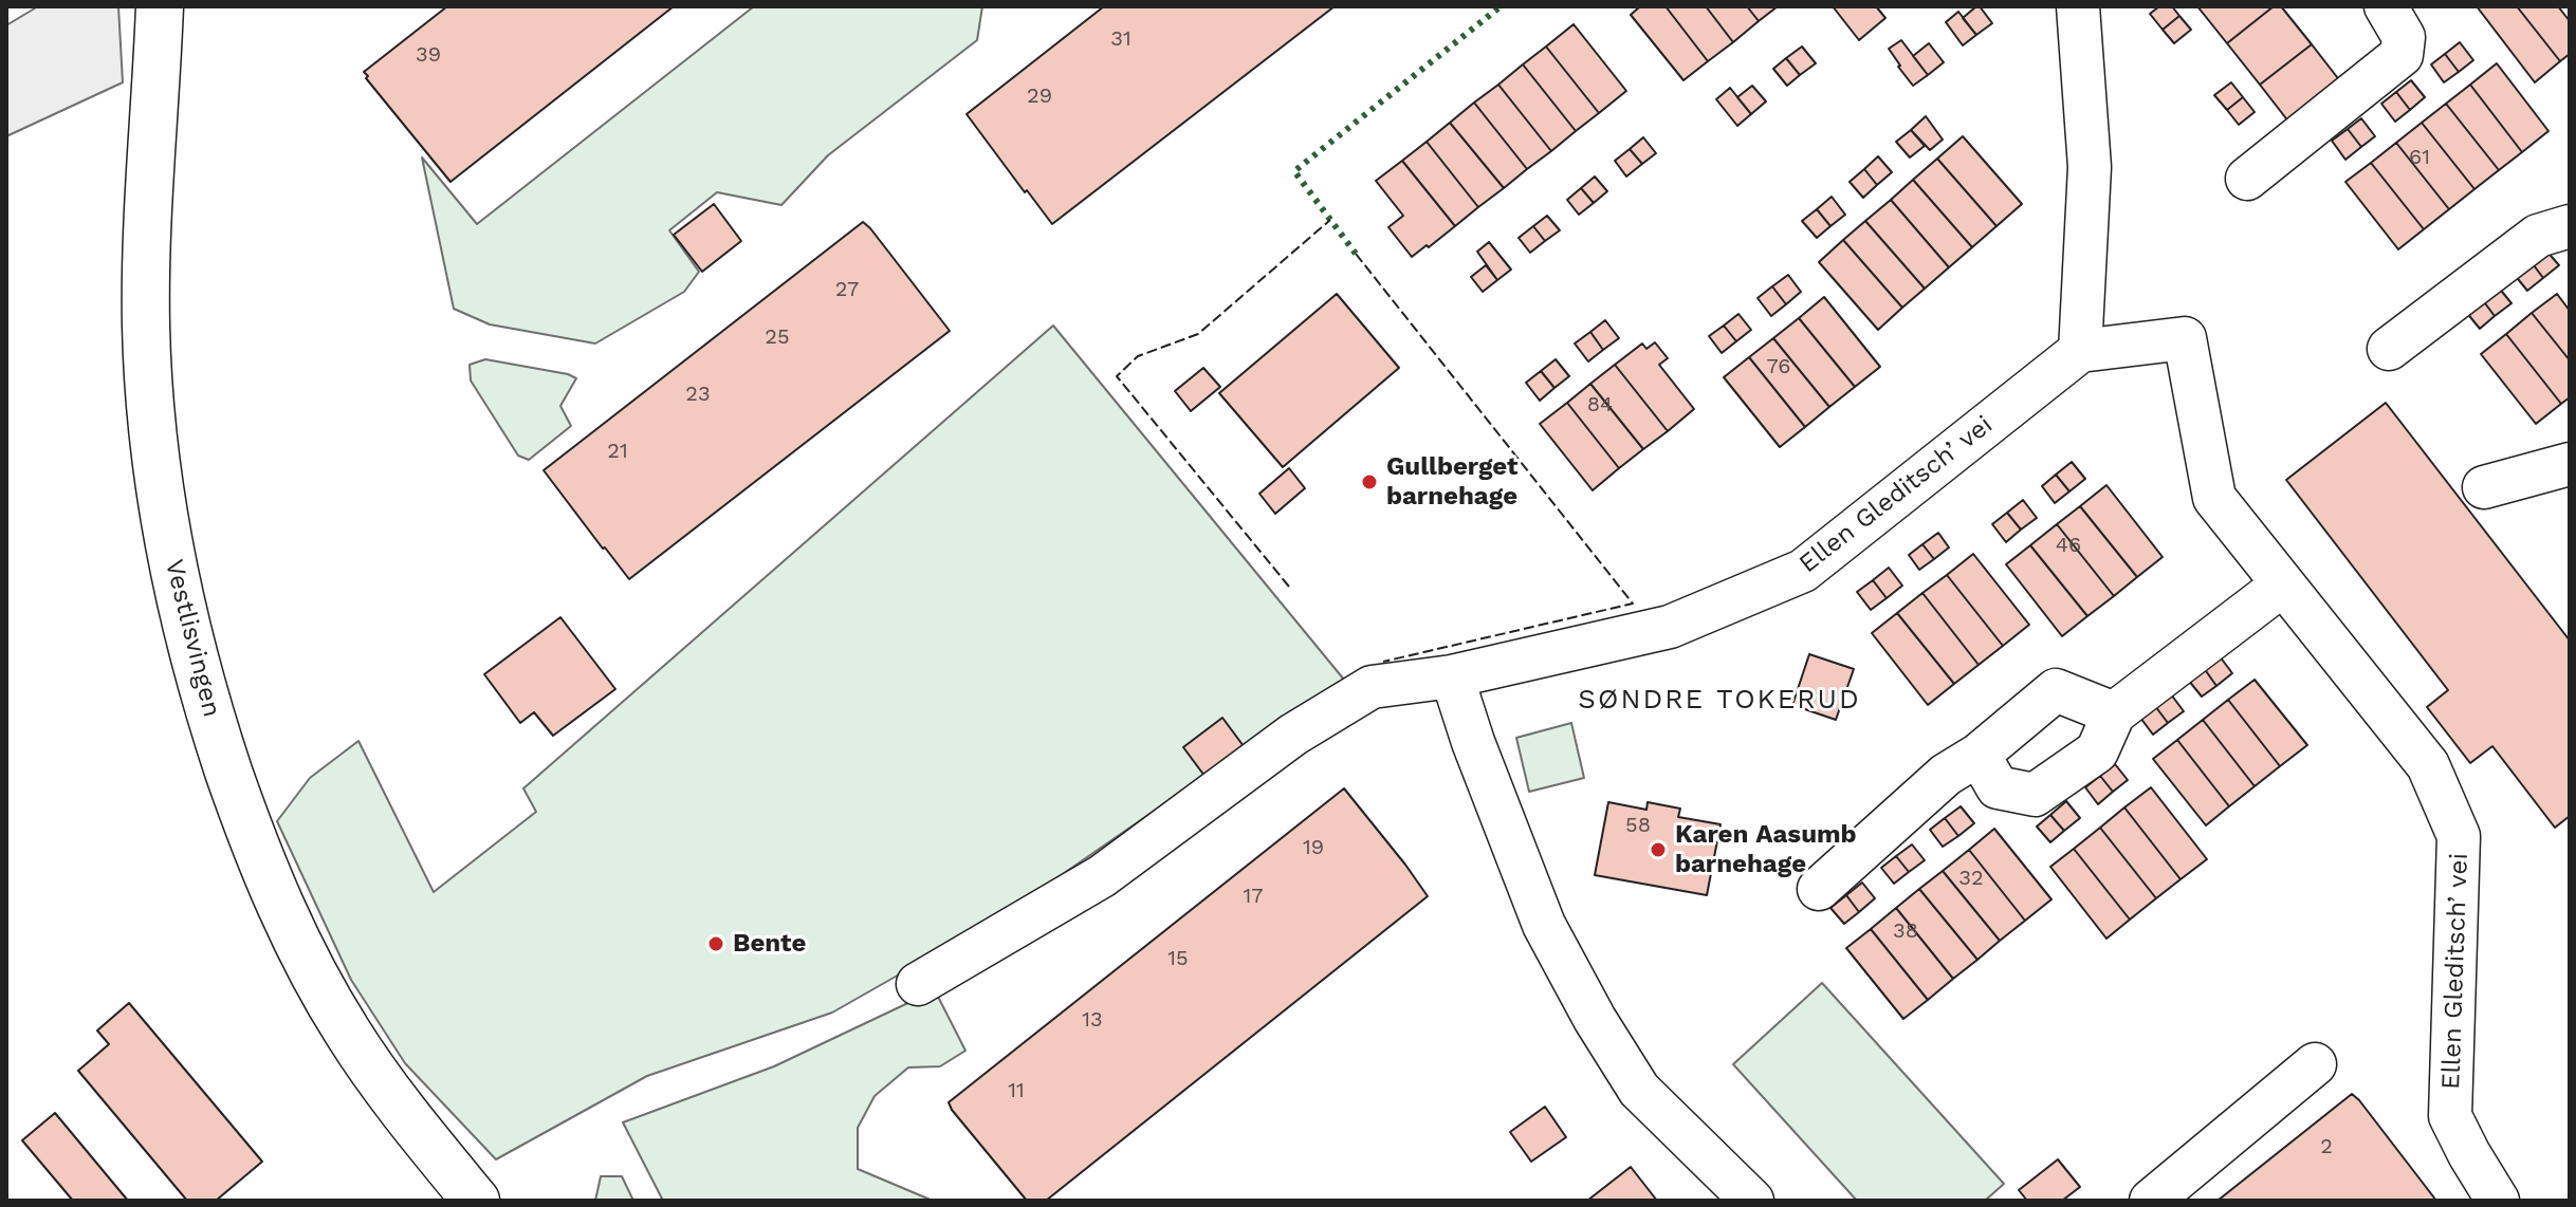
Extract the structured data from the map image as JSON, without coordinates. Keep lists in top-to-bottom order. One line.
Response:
{"streets":{"street":["Ellen Gleditsch’ vei","Vestlisvingen"]},"districts":["SØNDRE TOKERUD"],"places":["Gullberget barnehage","Karen Aasumb barnehage","Bente"],"house_numbers":["31","39","29","61","27","25","76","23","84","21","46","58","19","32","17","38","15","13","11","2"]}
